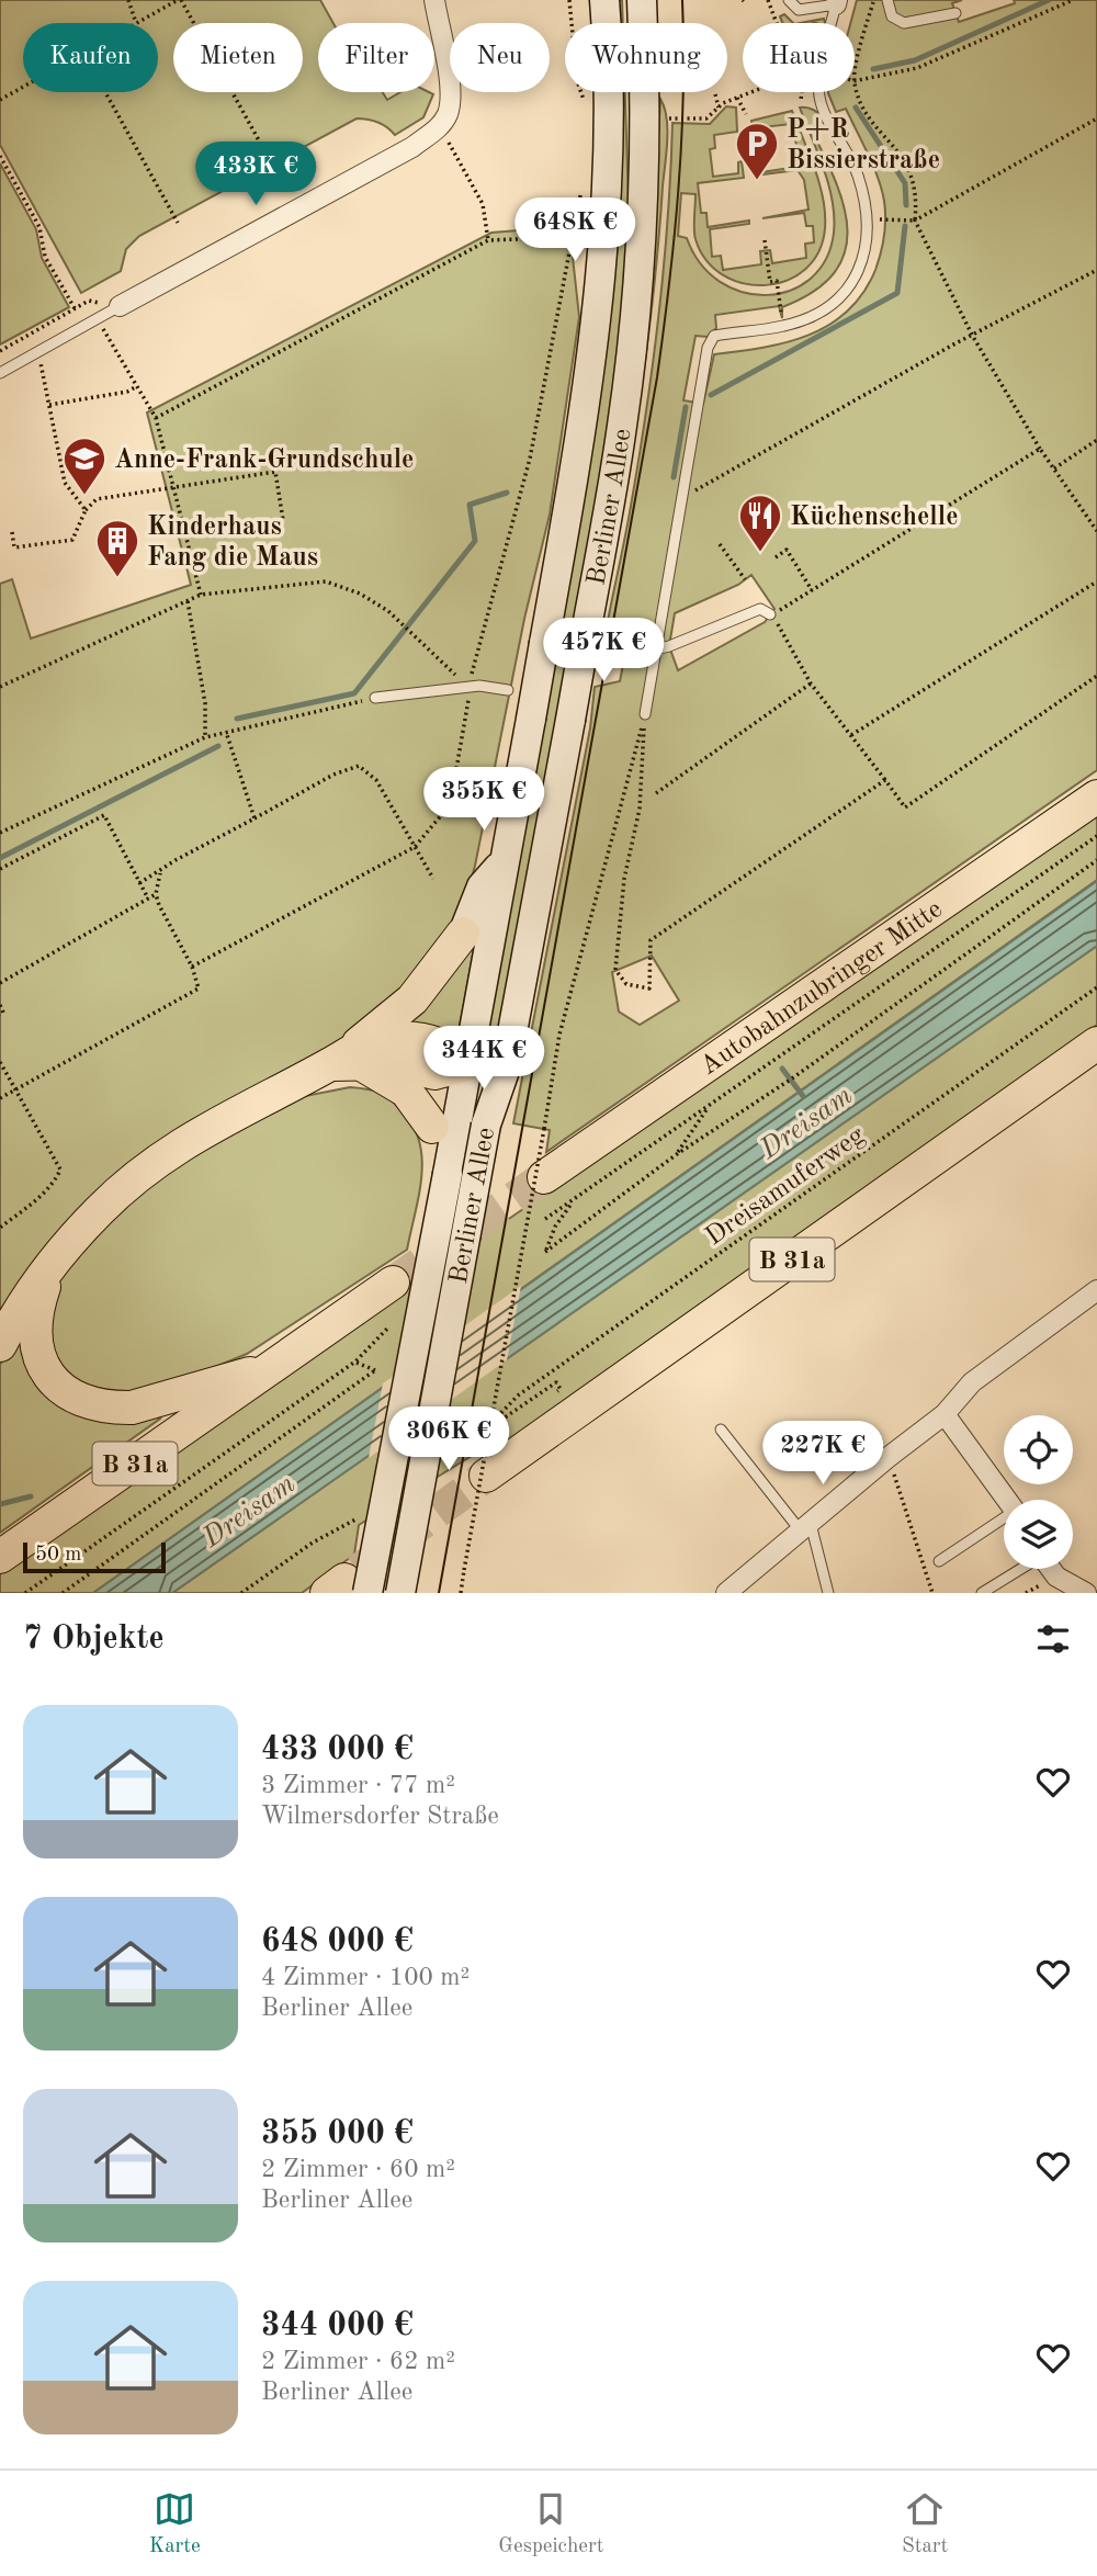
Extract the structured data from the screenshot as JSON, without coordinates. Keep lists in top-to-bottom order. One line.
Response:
{"streets":{"highway":["Autobahnzubringer Mitte","B 31a"],"main road":["Berliner Allee"],"path":["Dreisamuferweg"]},"water":["Dreisam"],"places":{"parking":["P+R Bissierstraße"],"school or university":["Anne-Frank-Grundschule"],"restaurant":["Küchenschelle"],"building":["Kinderhaus Fang die Maus"]},"scale_bar":"50 m","page":{"chip":["Kaufen","Mieten","Filter","Neu","Wohnung","Haus"],"price":["433K €","648K €","457K €","355K €","344K €","306K €","227K €"],"scale":"50 m","heading":"7 Objekte","list":[{"name":"433 000 €","note":"3 Zimmer · 77 m² · Wilmersdorfer Straße"},{"name":"648 000 €","note":"4 Zimmer · 100 m² · Berliner Allee"},{"name":"355 000 €","note":"2 Zimmer · 60 m² · Berliner Allee"},{"name":"344 000 €","note":"2 Zimmer · 62 m² · Berliner Allee"}],"tabs":["Karte","Gespeichert","Start"]}}
